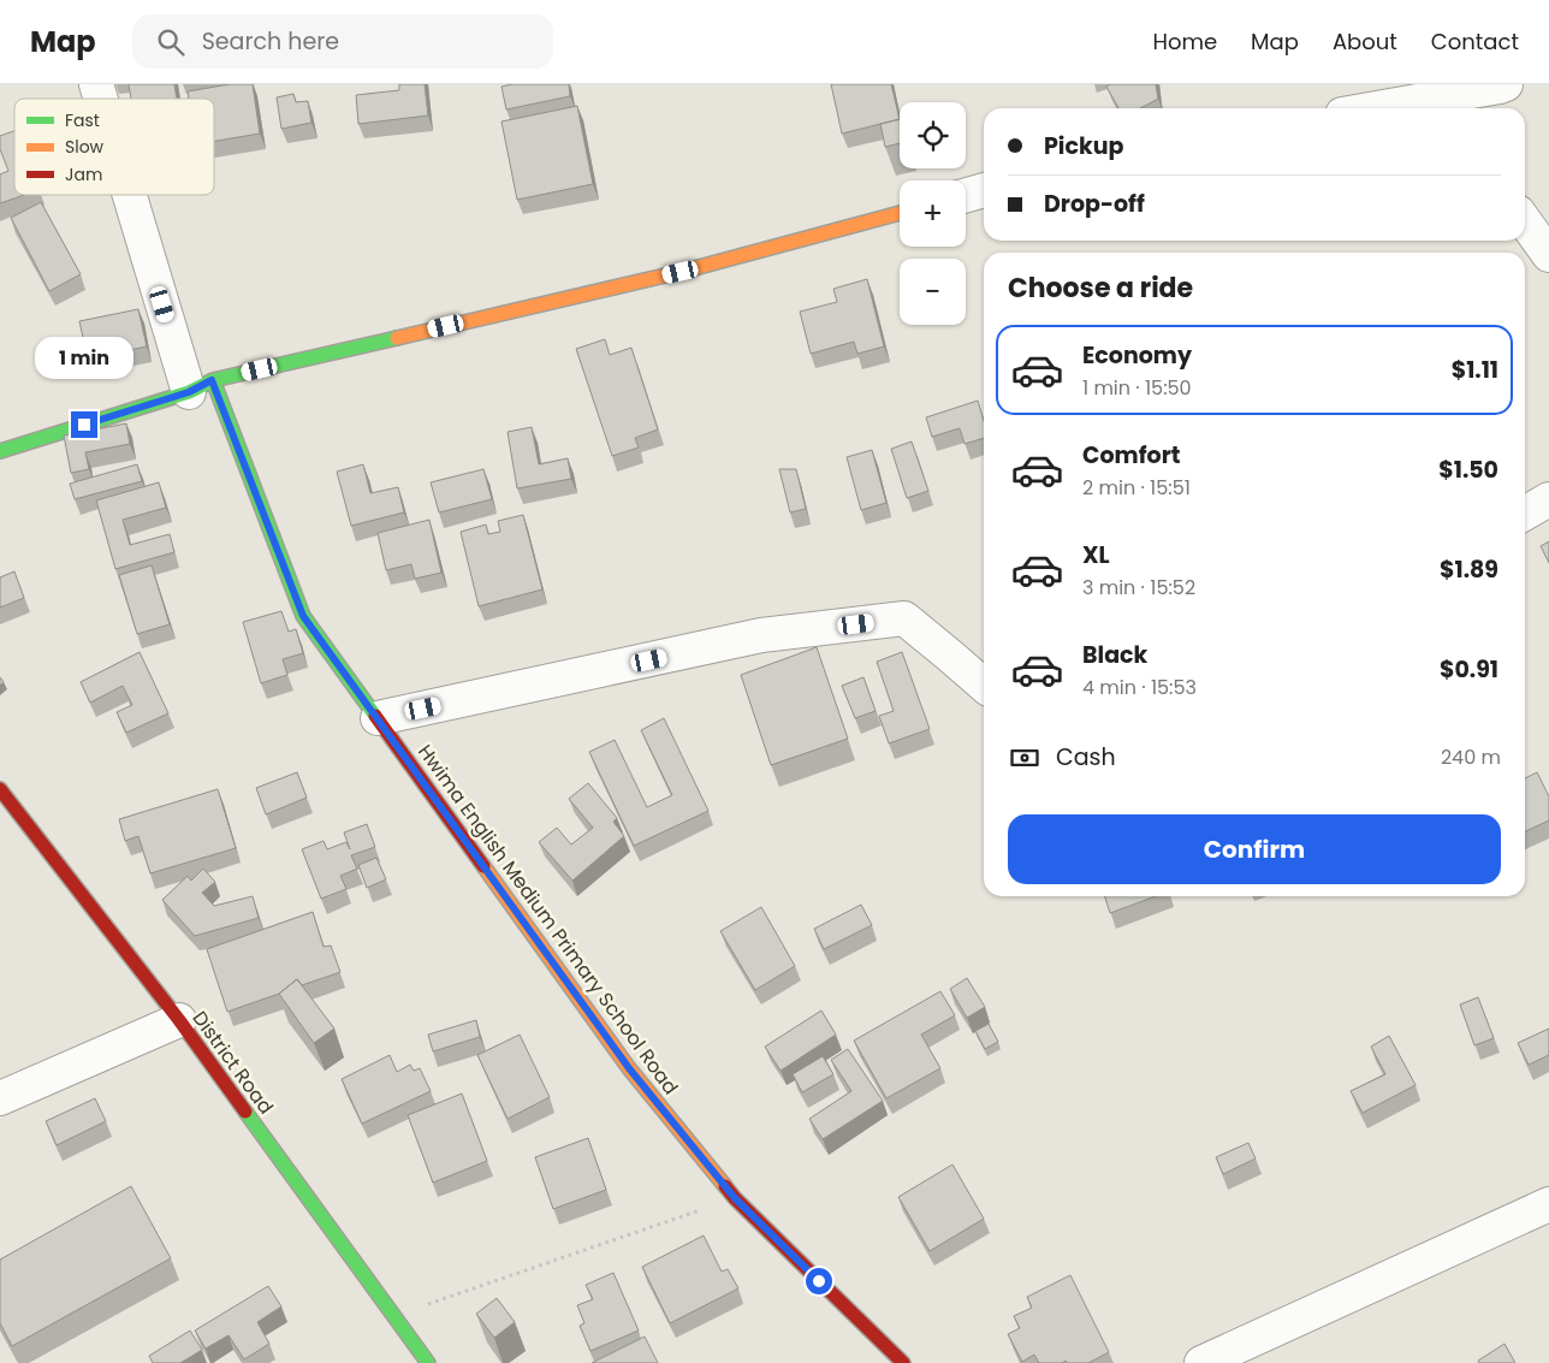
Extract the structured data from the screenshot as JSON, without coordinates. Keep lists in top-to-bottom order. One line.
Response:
{"streets":{"street":["Hwima English Medium Primary School Road","District Road"]},"legend":["Fast","Slow","Jam"],"page":{"header":"Map","search":"Search here","nav":["Home","Map","About","Contact"],"map_buttons":["+","−"],"banner":["Pickup","Drop-off"],"heading":"Choose a ride","list":[{"name":"Economy","note":"1 min · 15:50","value":"$1.11"},{"name":"Comfort","note":"2 min · 15:51","value":"$1.50"},{"name":"XL","note":"3 min · 15:52","value":"$1.89"},{"name":"Black","note":"4 min · 15:53","value":"$0.91"}],"bubble":"1 min","pay":["Cash","240 m"],"buttons":"Confirm"}}
